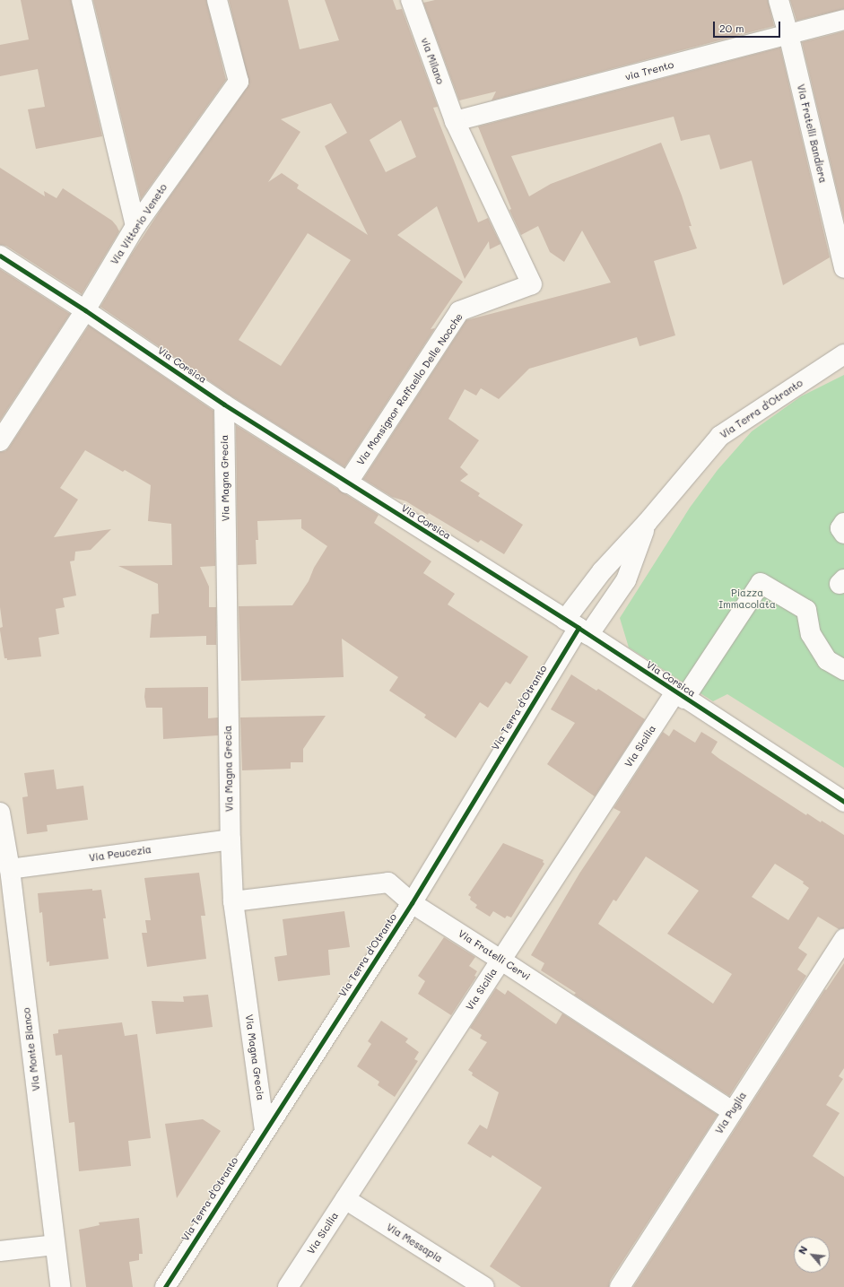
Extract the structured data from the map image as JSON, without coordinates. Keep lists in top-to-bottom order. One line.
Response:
{"streets":{"street":["via Milano","via Trento","Via Fratelli Bandiera","Via Vittorio Veneto","Via Corsica","Via Monsignor Raffaello Delle Nocche","Via Terra d'Otranto","Via Magna Grecia","Via Sicilia","Via Peucezia","Via Fratelli Cervi","Via Monte Bianco","Via Puglia","Via Messapia"]},"crossings":[["via Milano","via Trento"],["via Milano","Via Monsignor Raffaello Delle Nocche"],["via Trento","Via Fratelli Bandiera"],["via Trento","Via Monsignor Raffaello Delle Nocche"],["Via Vittorio Veneto","Via Corsica"],["Via Corsica","Via Monsignor Raffaello Delle Nocche"],["Via Corsica","Via Terra d'Otranto"],["Via Corsica","Via Magna Grecia"],["Via Corsica","Via Sicilia"],["Via Terra d'Otranto","Via Magna Grecia"],["Via Terra d'Otranto","Via Fratelli Cervi"],["Via Magna Grecia","Via Peucezia"],["Via Magna Grecia","Via Fratelli Cervi"],["Via Sicilia","Via Fratelli Cervi"],["Via Sicilia","Via Messapia"],["Via Peucezia","Via Monte Bianco"],["Via Fratelli Cervi","Via Puglia"]],"parks":["Piazza Immacolata"],"scale_bar":"20 m","north":"top left"}
